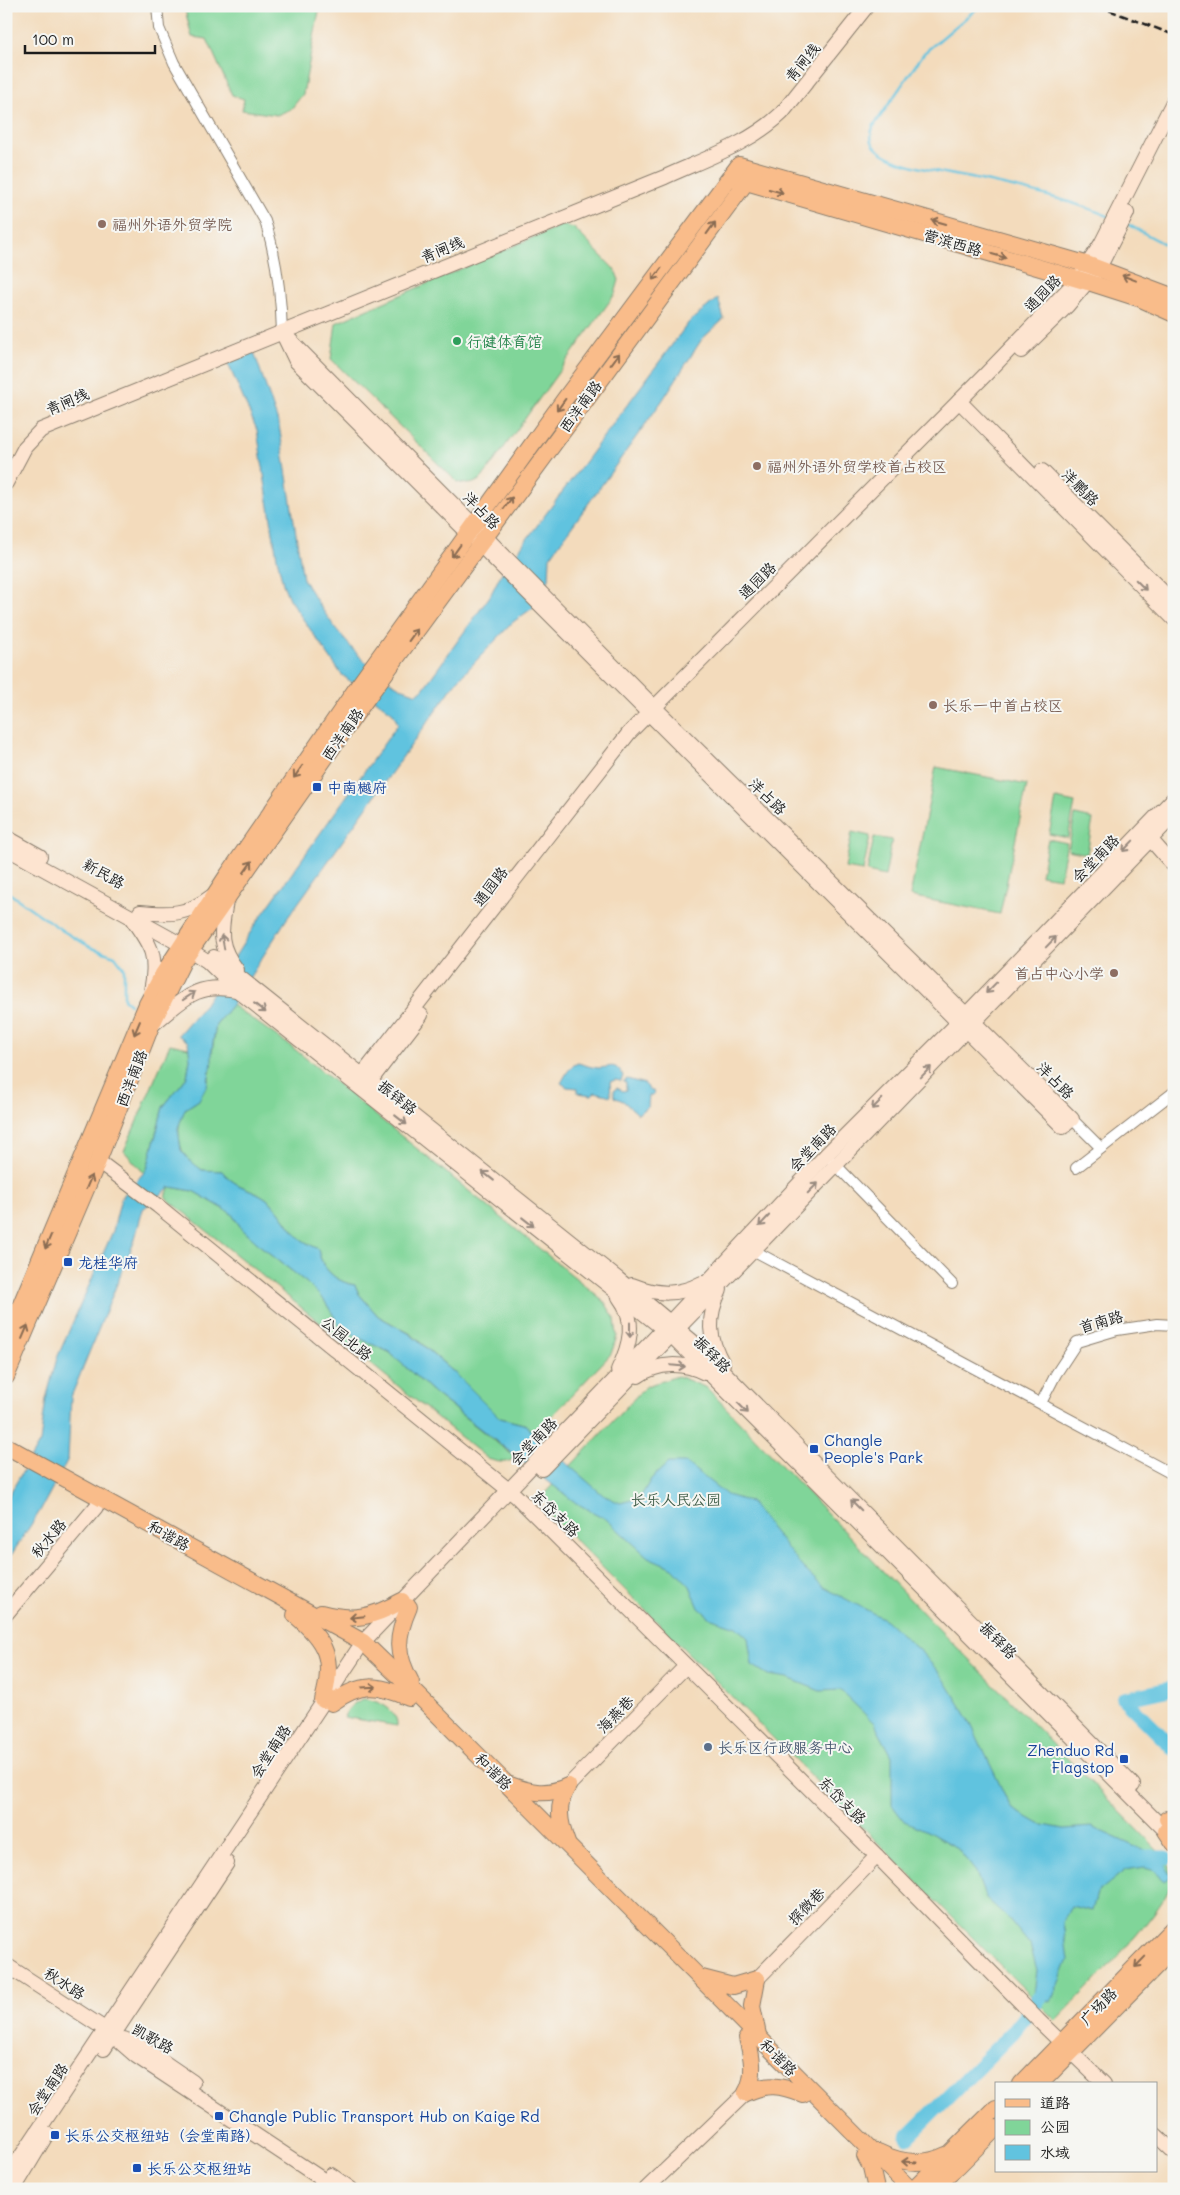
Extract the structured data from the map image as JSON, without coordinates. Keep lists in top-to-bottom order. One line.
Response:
{"streets":{"main road":["青闸线","营滨西路","通园路","西洋南路","洋鹏路","洋占路","会堂南路","新民路","振铎路","公园北路","东岱支路","和谐路","秋水路","海燕巷","探微巷","广场路","凯歌路"],"street":["首南路"]},"crossings":[["青闸线","洋占路"],["营滨西路","通园路"],["营滨西路","西洋南路"],["通园路","洋鹏路"],["通园路","洋占路"],["通园路","振铎路"],["西洋南路","洋占路"],["西洋南路","新民路"],["西洋南路","振铎路"],["西洋南路","公园北路"],["洋占路","会堂南路"],["会堂南路","振铎路"],["会堂南路","公园北路"],["会堂南路","东岱支路"],["会堂南路","和谐路"],["会堂南路","秋水路"],["会堂南路","凯歌路"],["新民路","振铎路"],["公园北路","东岱支路"],["东岱支路","海燕巷"],["东岱支路","探微巷"],["东岱支路","广场路"],["和谐路","秋水路"],["秋水路","凯歌路"]],"parks":["长乐人民公园"],"places":{"other":["福州外语外贸学院","行健体育馆","福州外语外贸学校首占校区","长乐一中首占校区","首占中心小学","长乐区行政服务中心"],"transit":["中南樾府","龙桂华府","Changle People's Park","Zhenduo Rd Flagstop","Changle Public Transport Hub on Kaige Rd","长乐公交枢纽站（会堂南路）","长乐公交枢纽站"]},"legend":["道路","公园","水域"],"scale_bar":"100 m"}
